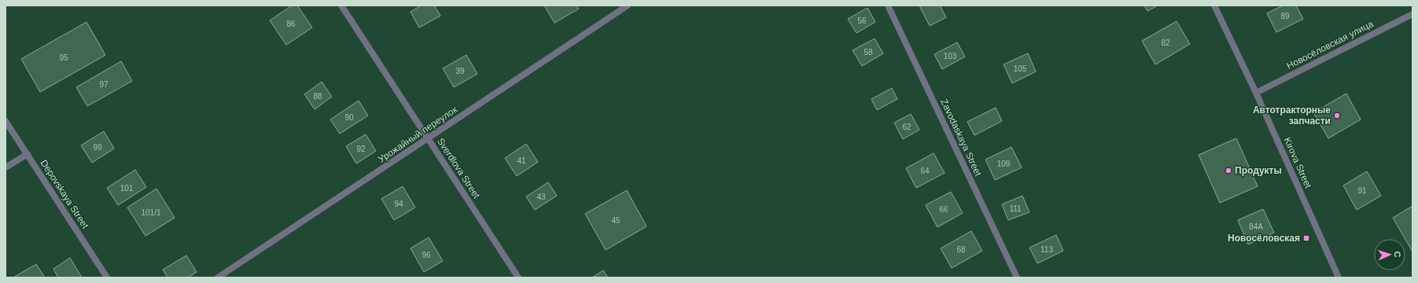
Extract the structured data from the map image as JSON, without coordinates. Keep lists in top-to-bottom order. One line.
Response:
{"streets":{"street":["Новосёловская улица","Урожайный переулок","Zavodaskaya Street","Kirova Street","Sverdlova Street","Depovskaya Street"]},"crossings":[["Новосёловская улица","Kirova Street"],["Урожайный переулок","Sverdlova Street"]],"places":{"other":["Автотракторные запчасти","Продукты"],"transit":["Новосёловская"]},"house_numbers":["89","56","86","82","58","103","95","105","39","97","88","90","62","99","92","41","109","64","101","91","43","94","111","66","101/1","45","84А","68","113","96"],"north":"right"}
